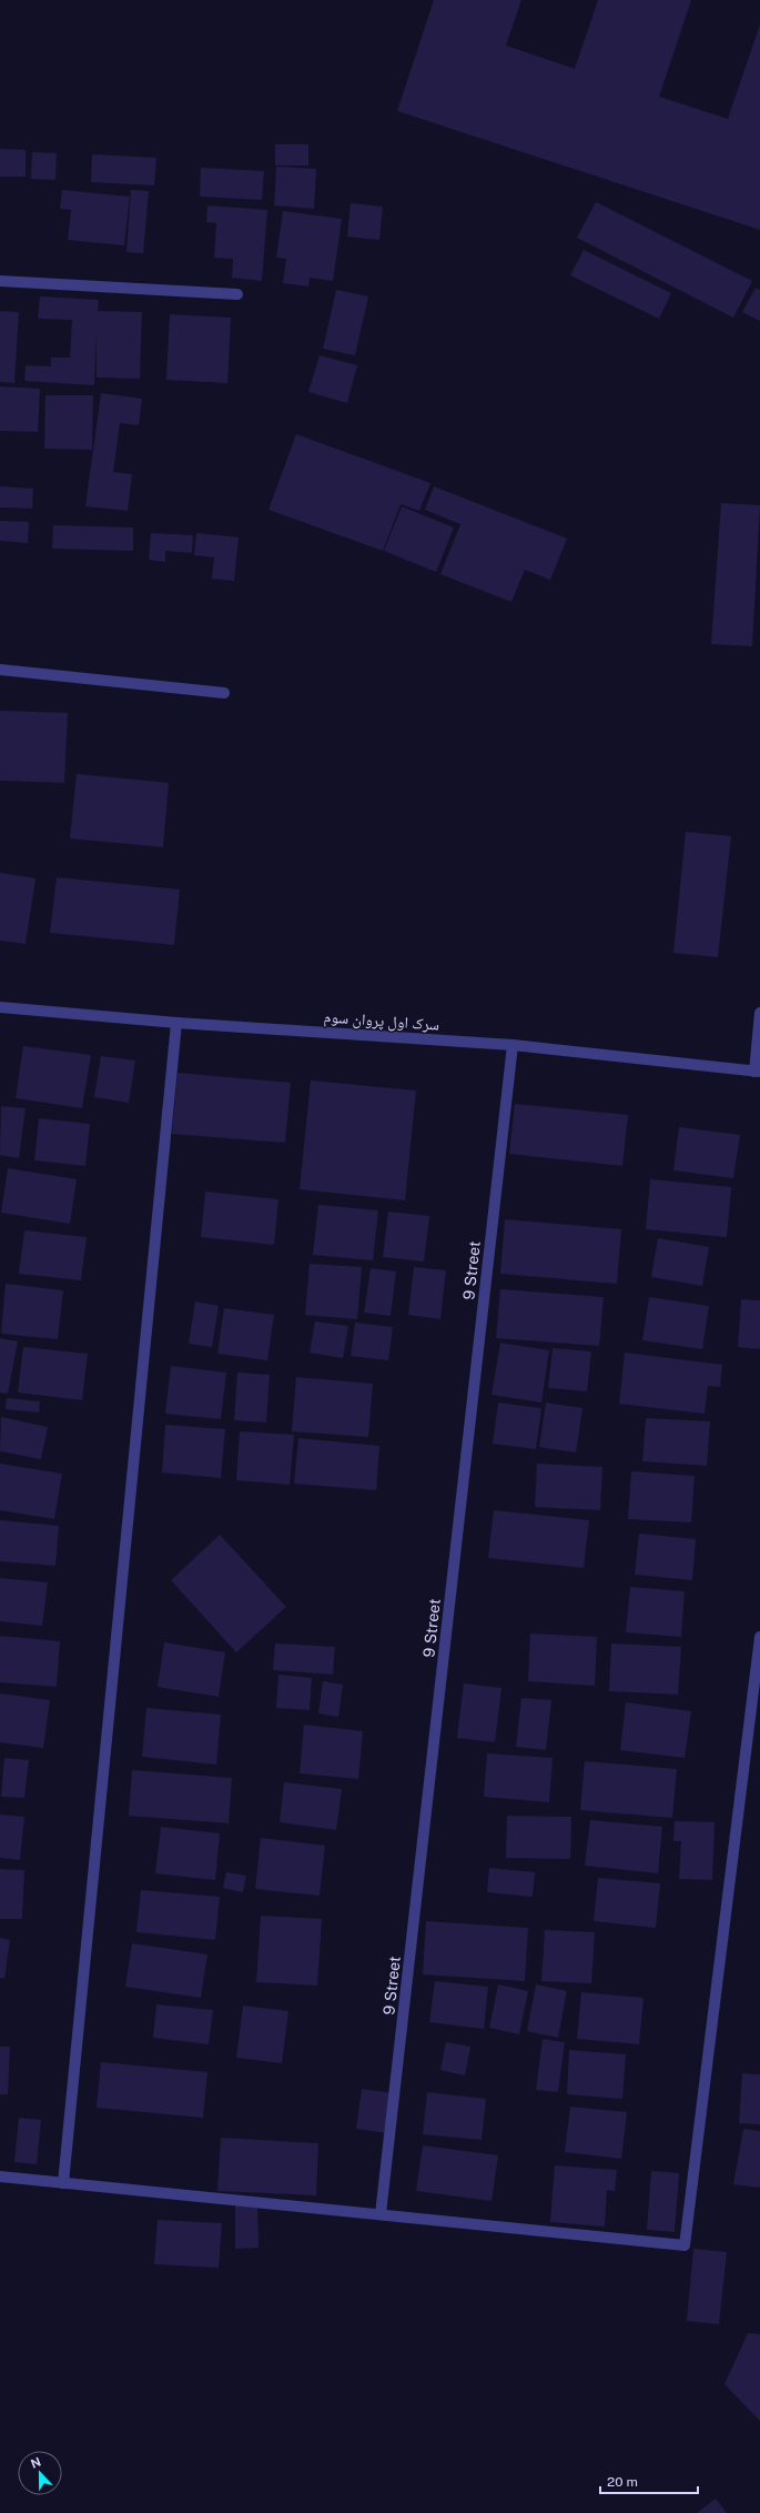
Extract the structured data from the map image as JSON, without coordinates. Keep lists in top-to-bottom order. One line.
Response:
{"streets":{"street":["سرک اول پروان سوم","9 Street"]},"crossings":[["سرک اول پروان سوم","9 Street"]],"scale_bar":"20 m","north":"top"}
